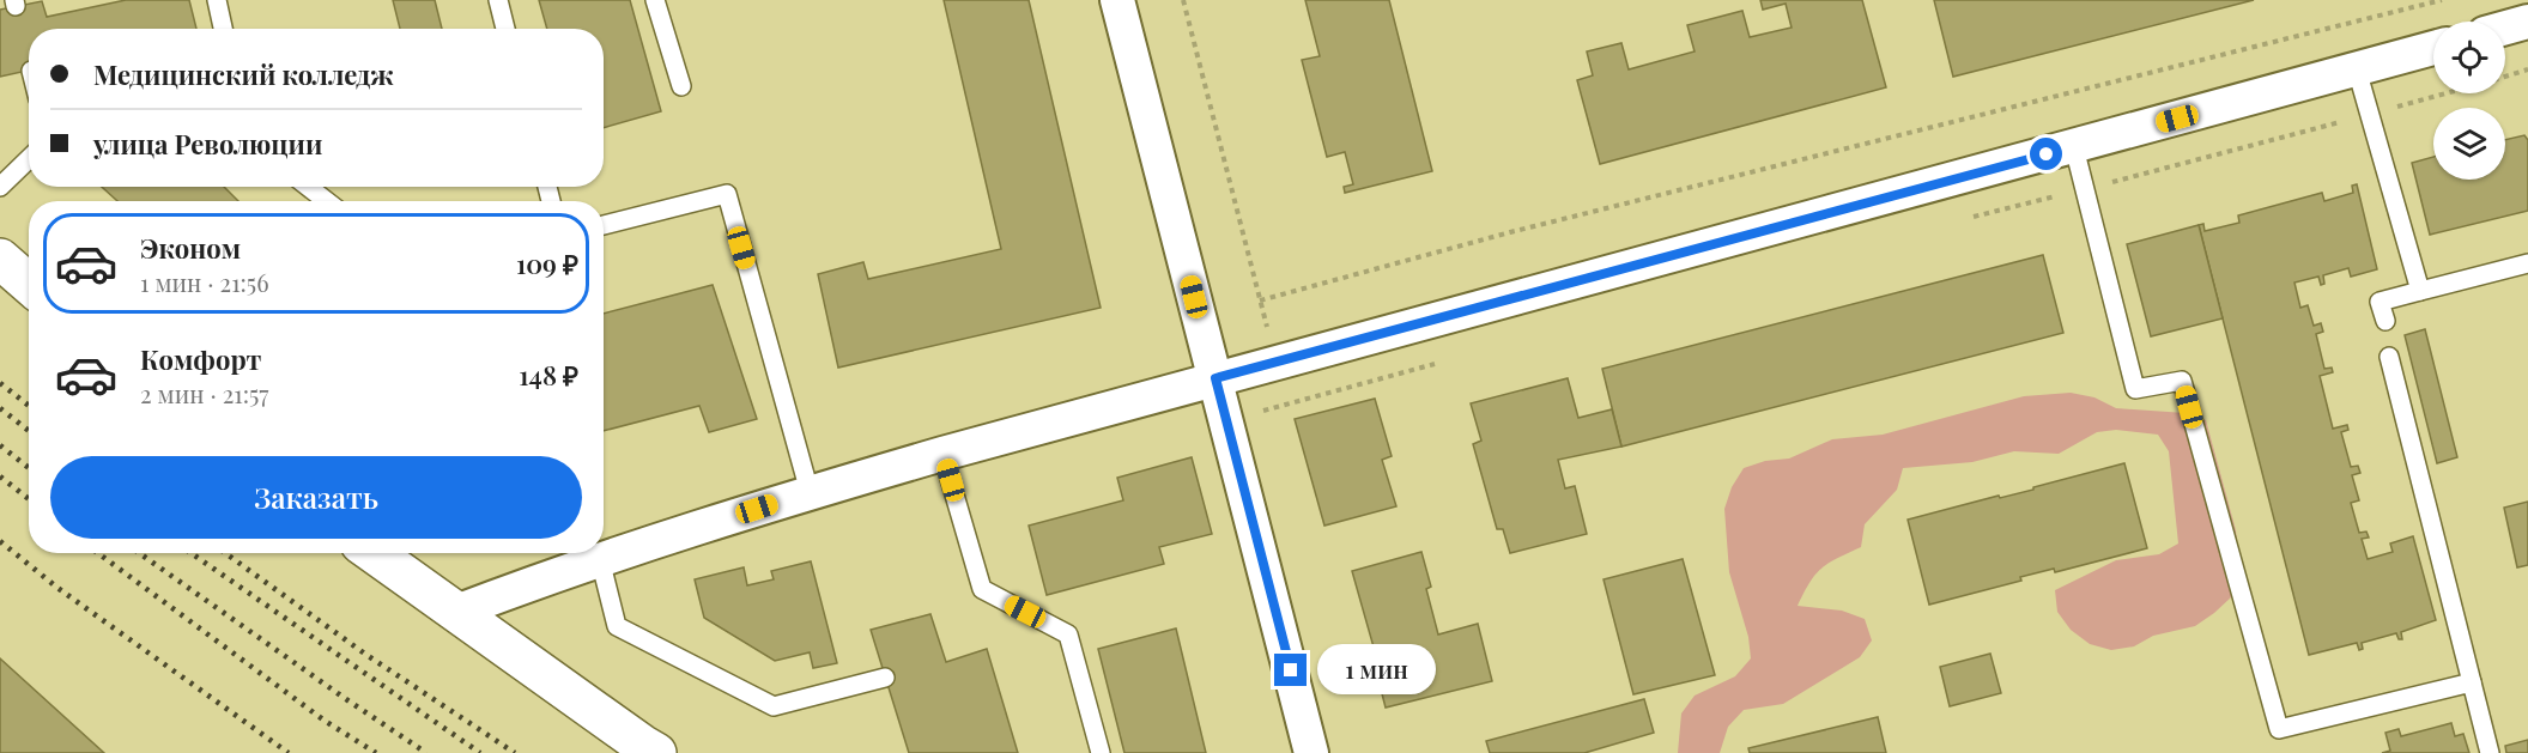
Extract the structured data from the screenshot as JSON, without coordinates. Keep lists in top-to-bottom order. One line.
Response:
{"page":{"banner":["Медицинский колледж","улица Революции"],"list":[{"name":"Эконом","note":"1 мин · 21:56","value":"109 ₽"},{"name":"Комфорт","note":"2 мин · 21:57","value":"148 ₽"}],"buttons":"Заказать","bubble":"1 мин"}}
